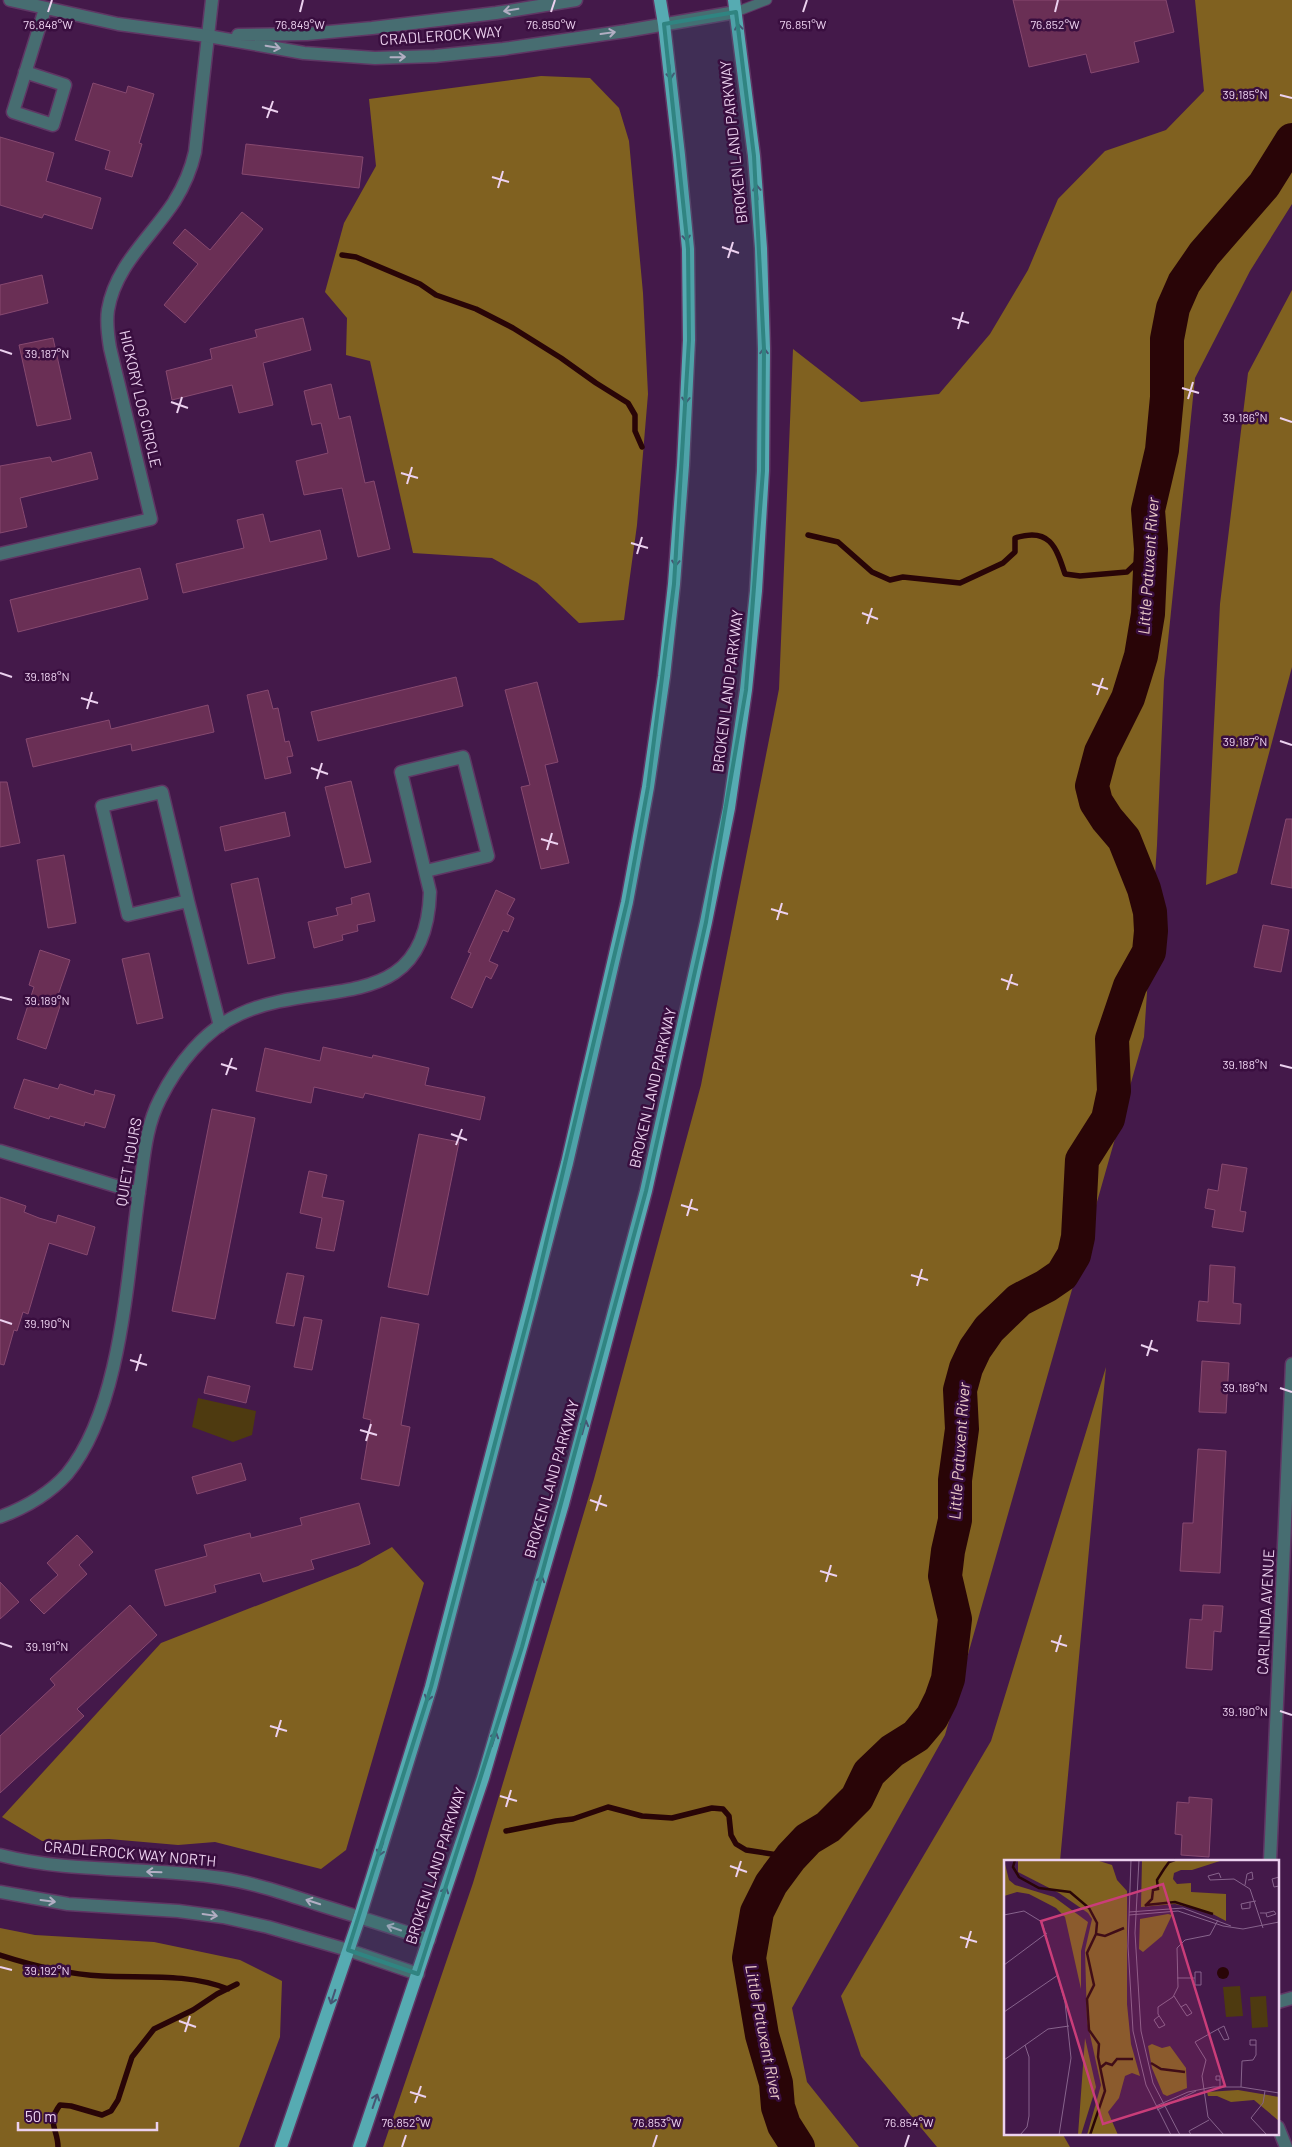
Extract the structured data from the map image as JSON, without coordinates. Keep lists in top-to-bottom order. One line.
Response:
{"streets":{"main road":["BROKEN LAND PARKWAY"],"street":["CRADLEROCK WAY","HICKORY LOG CIRCLE","QUIET HOURS","CARLINDA AVENUE","CRADLEROCK WAY NORTH"]},"crossings":[["CRADLEROCK WAY","BROKEN LAND PARKWAY"],["CRADLEROCK WAY","HICKORY LOG CIRCLE"],["BROKEN LAND PARKWAY","CRADLEROCK WAY NORTH"]],"water":["Little Patuxent River"],"scale_bar":"50 m","coordinates":["76.848°W","76.849°W","76.850°W","76.851°W","76.852°W","39.185°N","39.187°N","39.186°N","39.188°N","39.189°N","39.190°N","39.191°N","39.192°N","76.853°W","76.854°W"]}
